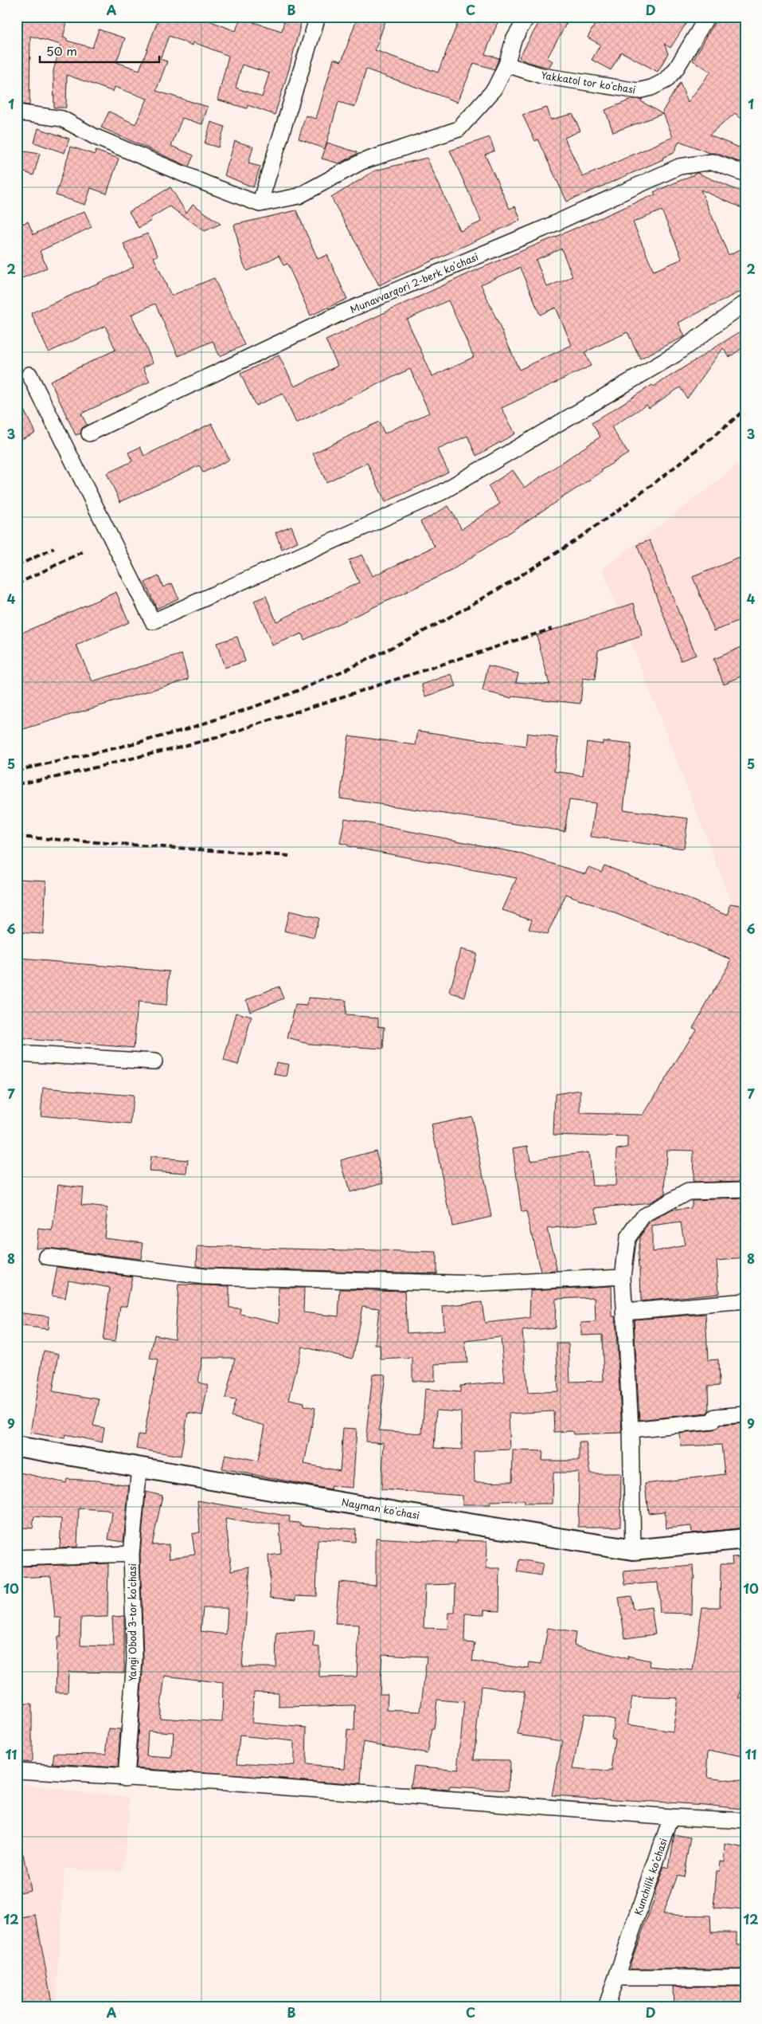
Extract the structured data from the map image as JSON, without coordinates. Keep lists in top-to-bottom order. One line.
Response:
{"streets":{"main road":["Nayman koʻchasi"],"street":["Yakkatol tor koʻchasi","Munavvarqori 2-berk koʻchasi","Yangi Obod 3-tor koʻchasi","Kunchilik koʻchasi"]},"crossings":[["Nayman koʻchasi","Yangi Obod 3-tor koʻchasi"]],"scale_bar":"50 m","grid":{"columns":["A","B","C","D"],"rows":["1","2","3","4","5","6","7","8","9","10","11","12"]}}
